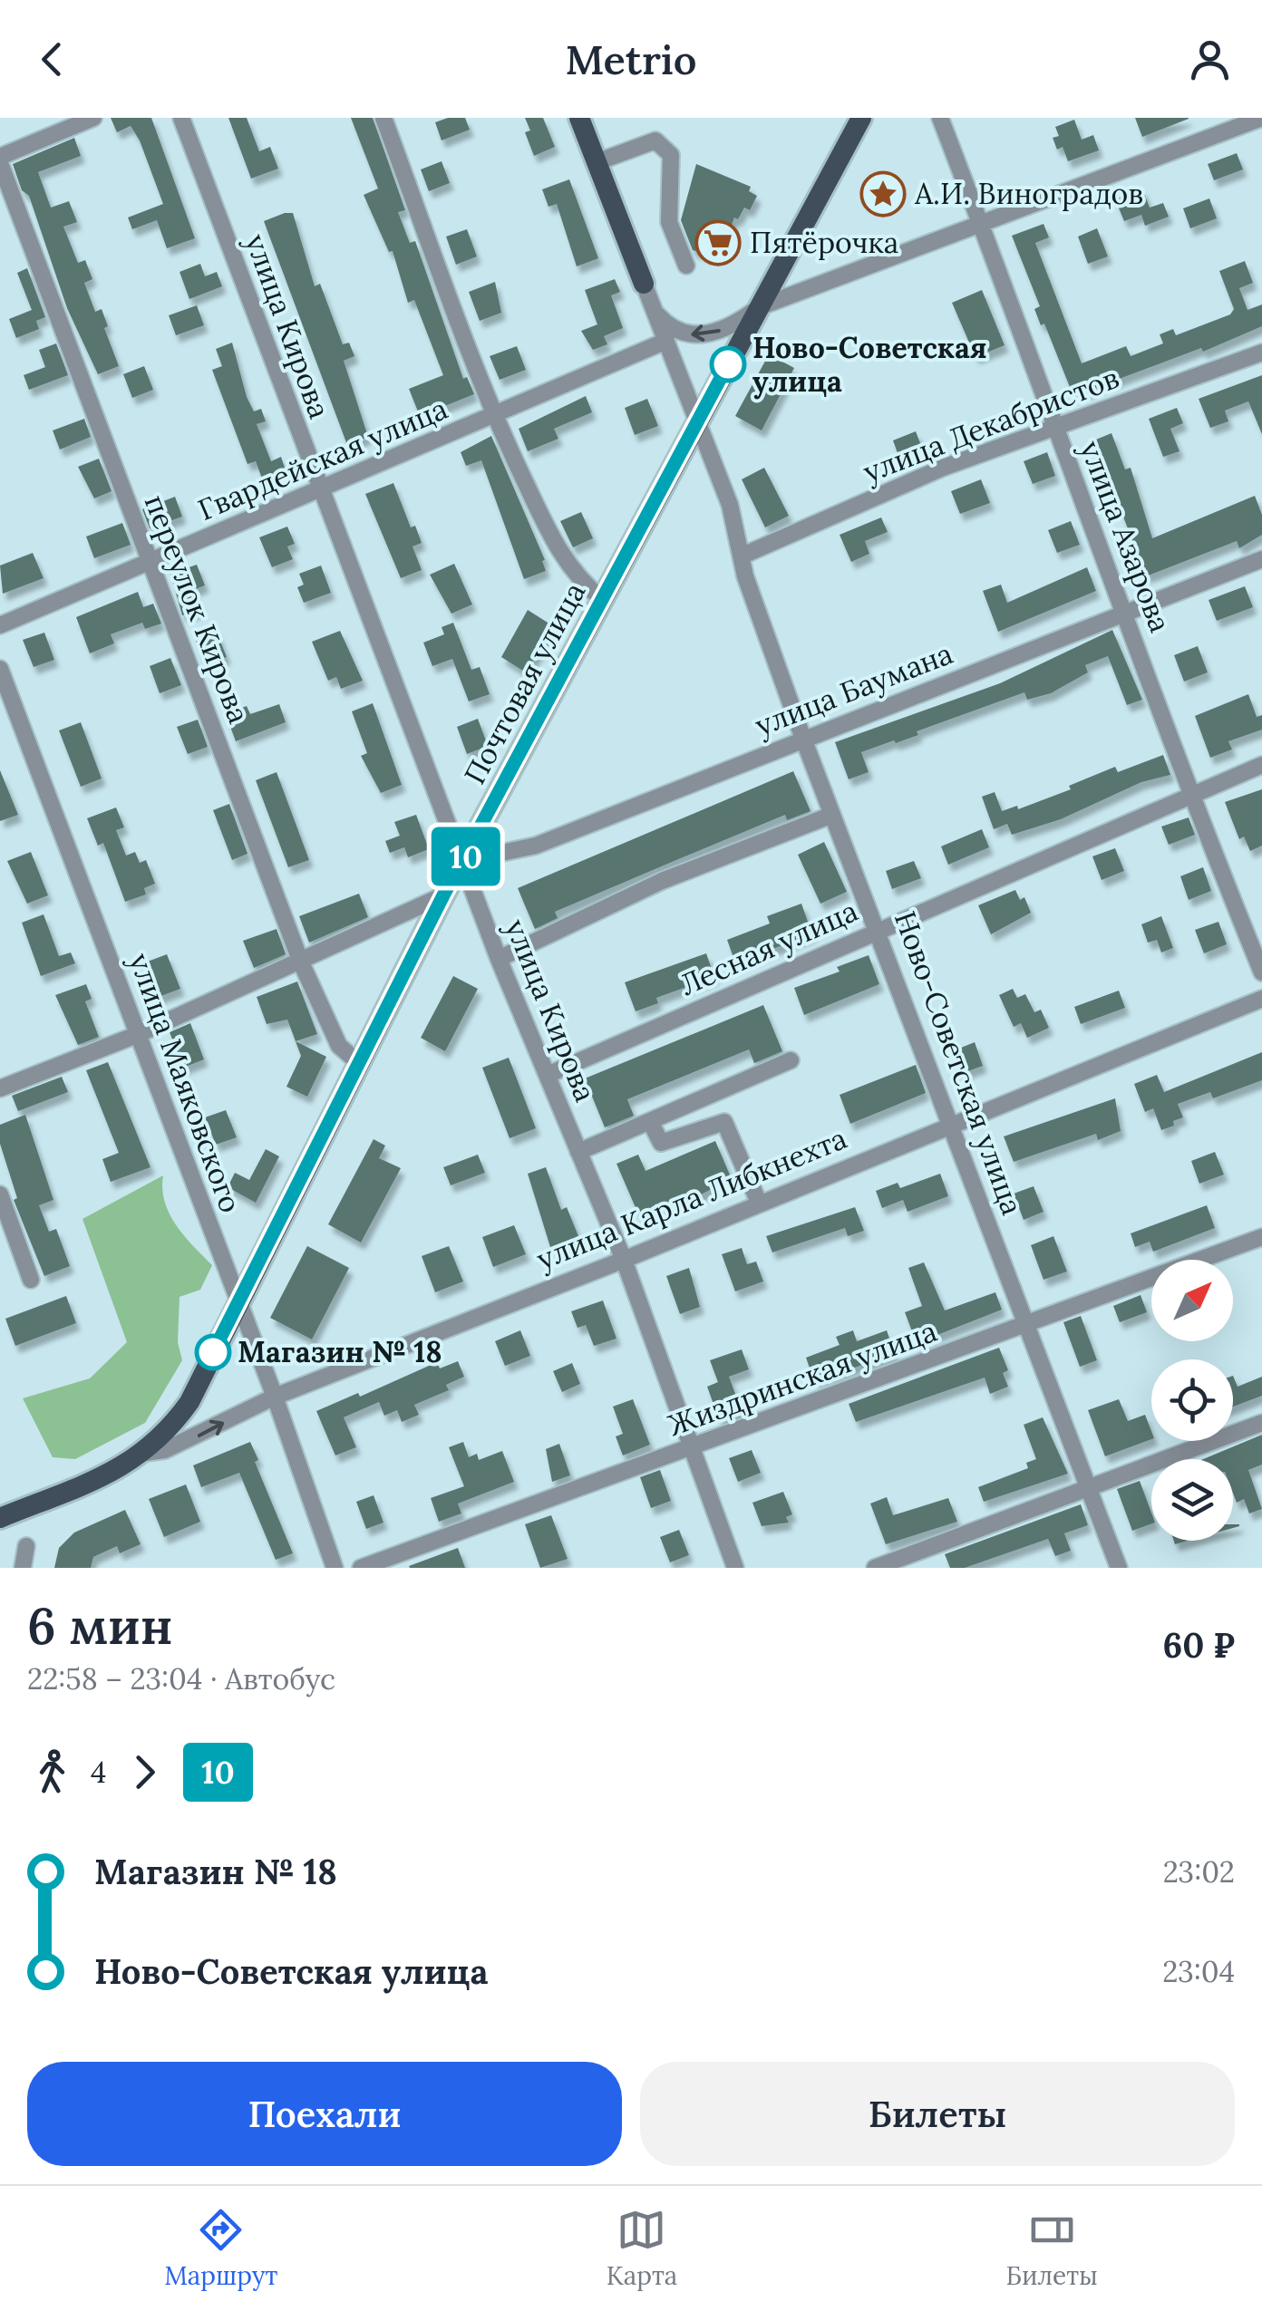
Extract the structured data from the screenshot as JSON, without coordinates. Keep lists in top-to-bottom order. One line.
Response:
{"streets":{"main road":["Почтовая улица","Ново-Советская улица"],"street":["улица Кирова","улица Декабристов","Гвардейская улица","улица Азарова","переулок Кирова","улица Баумана","Лесная улица","улица Маяковского","улица Карла Либкнехта","Жиздринская улица"]},"crossings":[["улица Кирова","Гвардейская улица"],["улица Кирова","Почтовая улица"],["улица Кирова","улица Баумана"],["улица Кирова","Лесная улица"],["улица Кирова","улица Карла Либкнехта"],["улица Кирова","Жиздринская улица"],["улица Декабристов","улица Азарова"],["улица Декабристов","Ново-Советская улица"],["Гвардейская улица","переулок Кирова"],["Гвардейская улица","Ново-Советская улица"],["улица Азарова","улица Баумана"],["улица Азарова","Лесная улица"],["переулок Кирова","Почтовая улица"],["Почтовая улица","улица Баумана"],["Почтовая улица","Ново-Советская улица"],["Почтовая улица","улица Маяковского"],["Почтовая улица","улица Карла Либкнехта"],["улица Баумана","Ново-Советская улица"],["Лесная улица","Ново-Советская улица"],["Ново-Советская улица","улица Карла Либкнехта"],["Ново-Советская улица","Жиздринская улица"],["улица Маяковского","улица Карла Либкнехта"]],"places":{"place":["А.И. Виноградов"],"supermarket":["Пятёрочка"],"other":["Ново-Советская улица","Магазин № 18"]},"lines":["bus line 10"],"north":"top right","page":{"header":"Metrio","on_map":"10","heading":["6 мин","22:58 – 23:04 · Автобус","60 ₽"],"legs":["4","10"],"list":[{"name":"Магазин № 18","value":"23:02"},{"name":"Ново-Советская улица","value":"23:04"}],"buttons":["Поехали","Билеты"],"tabs":["Маршрут","Карта","Билеты"]}}
